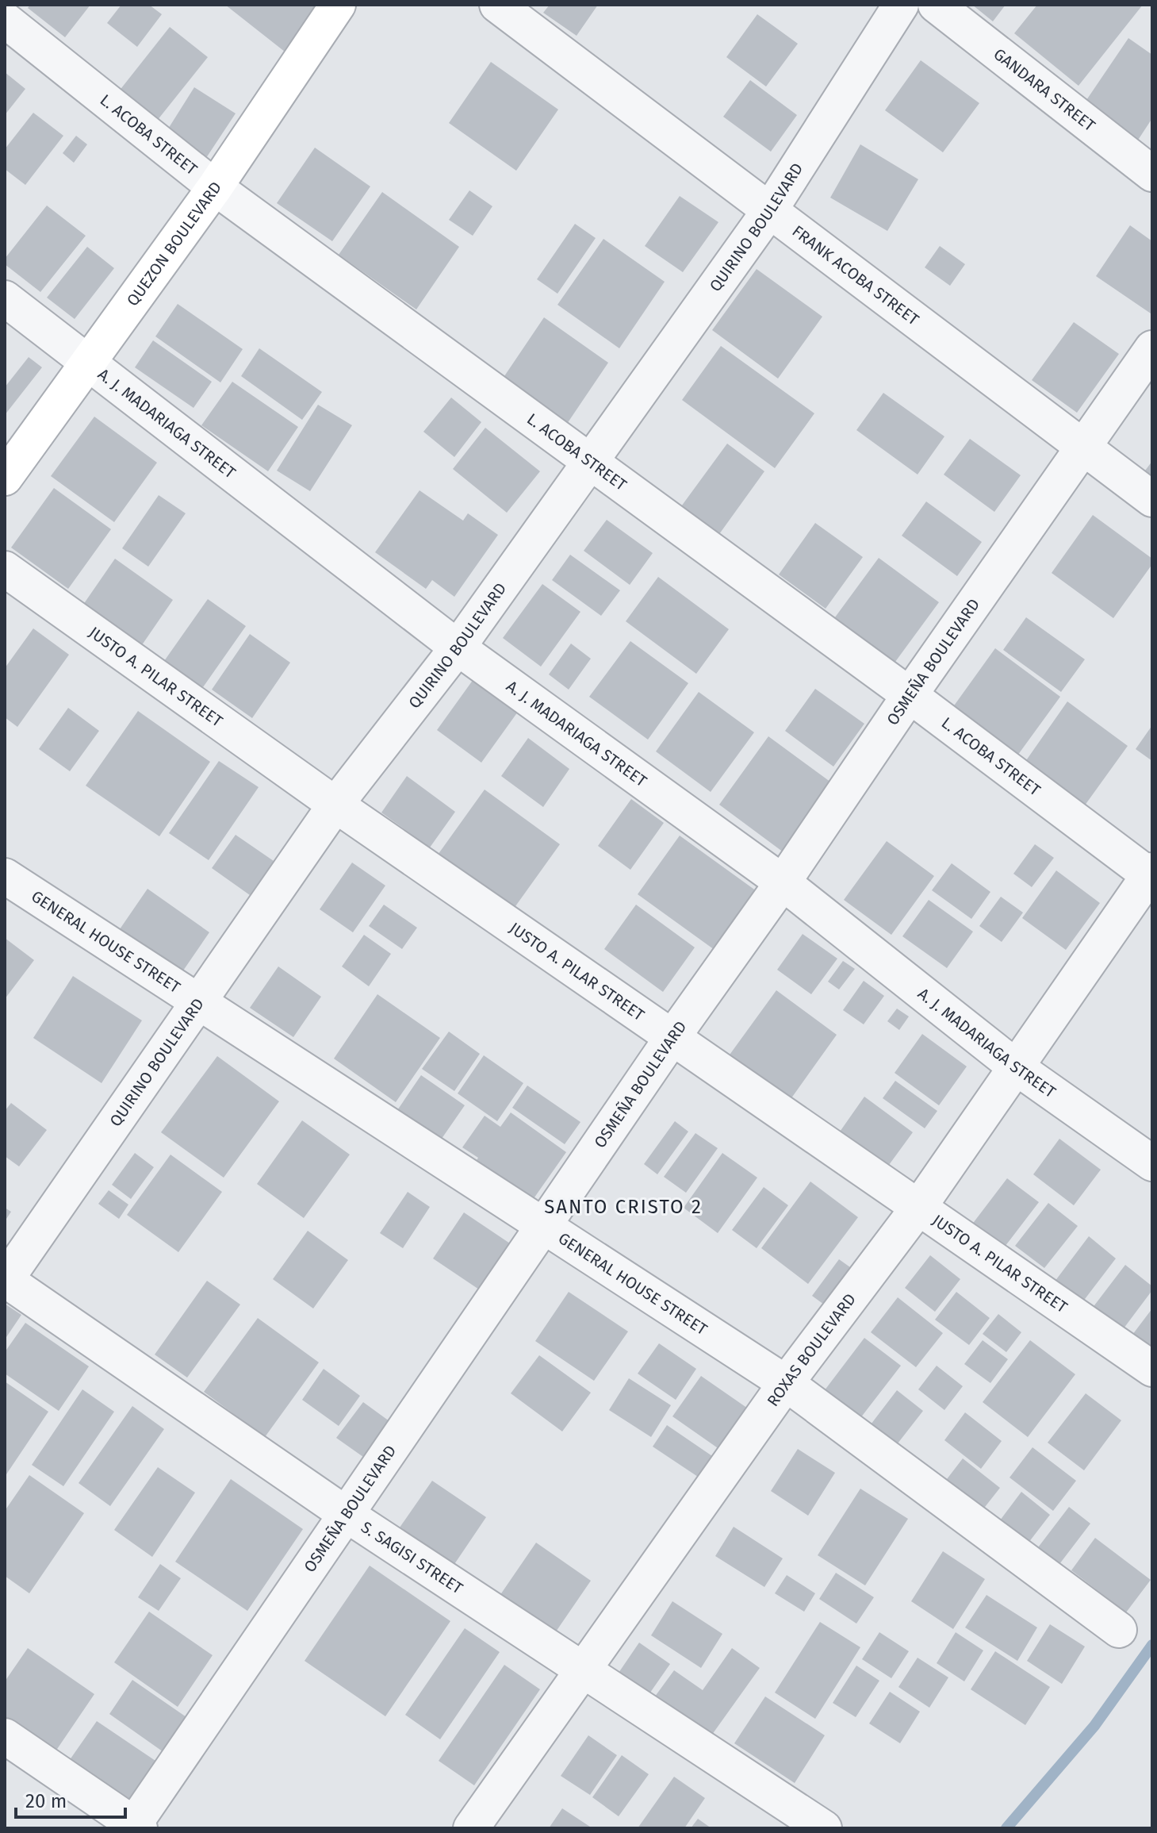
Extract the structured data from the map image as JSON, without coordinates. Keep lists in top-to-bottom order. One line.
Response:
{"streets":{"main road":["QUEZON BOULEVARD"],"street":["GANDARA STREET","L. ACOBA STREET","QUIRINO BOULEVARD","FRANK ACOBA STREET","A. J. MADARIAGA STREET","OSMEÑA BOULEVARD","JUSTO A. PILAR STREET","GENERAL HOUSE STREET","ROXAS BOULEVARD","S. SAGISI STREET"]},"crossings":[["L. ACOBA STREET","QUIRINO BOULEVARD"],["L. ACOBA STREET","QUEZON BOULEVARD"],["L. ACOBA STREET","OSMEÑA BOULEVARD"],["L. ACOBA STREET","ROXAS BOULEVARD"],["QUIRINO BOULEVARD","FRANK ACOBA STREET"],["QUIRINO BOULEVARD","A. J. MADARIAGA STREET"],["QUIRINO BOULEVARD","JUSTO A. PILAR STREET"],["QUIRINO BOULEVARD","GENERAL HOUSE STREET"],["QUIRINO BOULEVARD","S. SAGISI STREET"],["QUEZON BOULEVARD","A. J. MADARIAGA STREET"],["FRANK ACOBA STREET","OSMEÑA BOULEVARD"],["A. J. MADARIAGA STREET","OSMEÑA BOULEVARD"],["A. J. MADARIAGA STREET","ROXAS BOULEVARD"],["OSMEÑA BOULEVARD","JUSTO A. PILAR STREET"],["OSMEÑA BOULEVARD","GENERAL HOUSE STREET"],["OSMEÑA BOULEVARD","S. SAGISI STREET"],["JUSTO A. PILAR STREET","ROXAS BOULEVARD"],["GENERAL HOUSE STREET","ROXAS BOULEVARD"],["ROXAS BOULEVARD","S. SAGISI STREET"]],"districts":["SANTO CRISTO 2"],"scale_bar":"20 m"}
